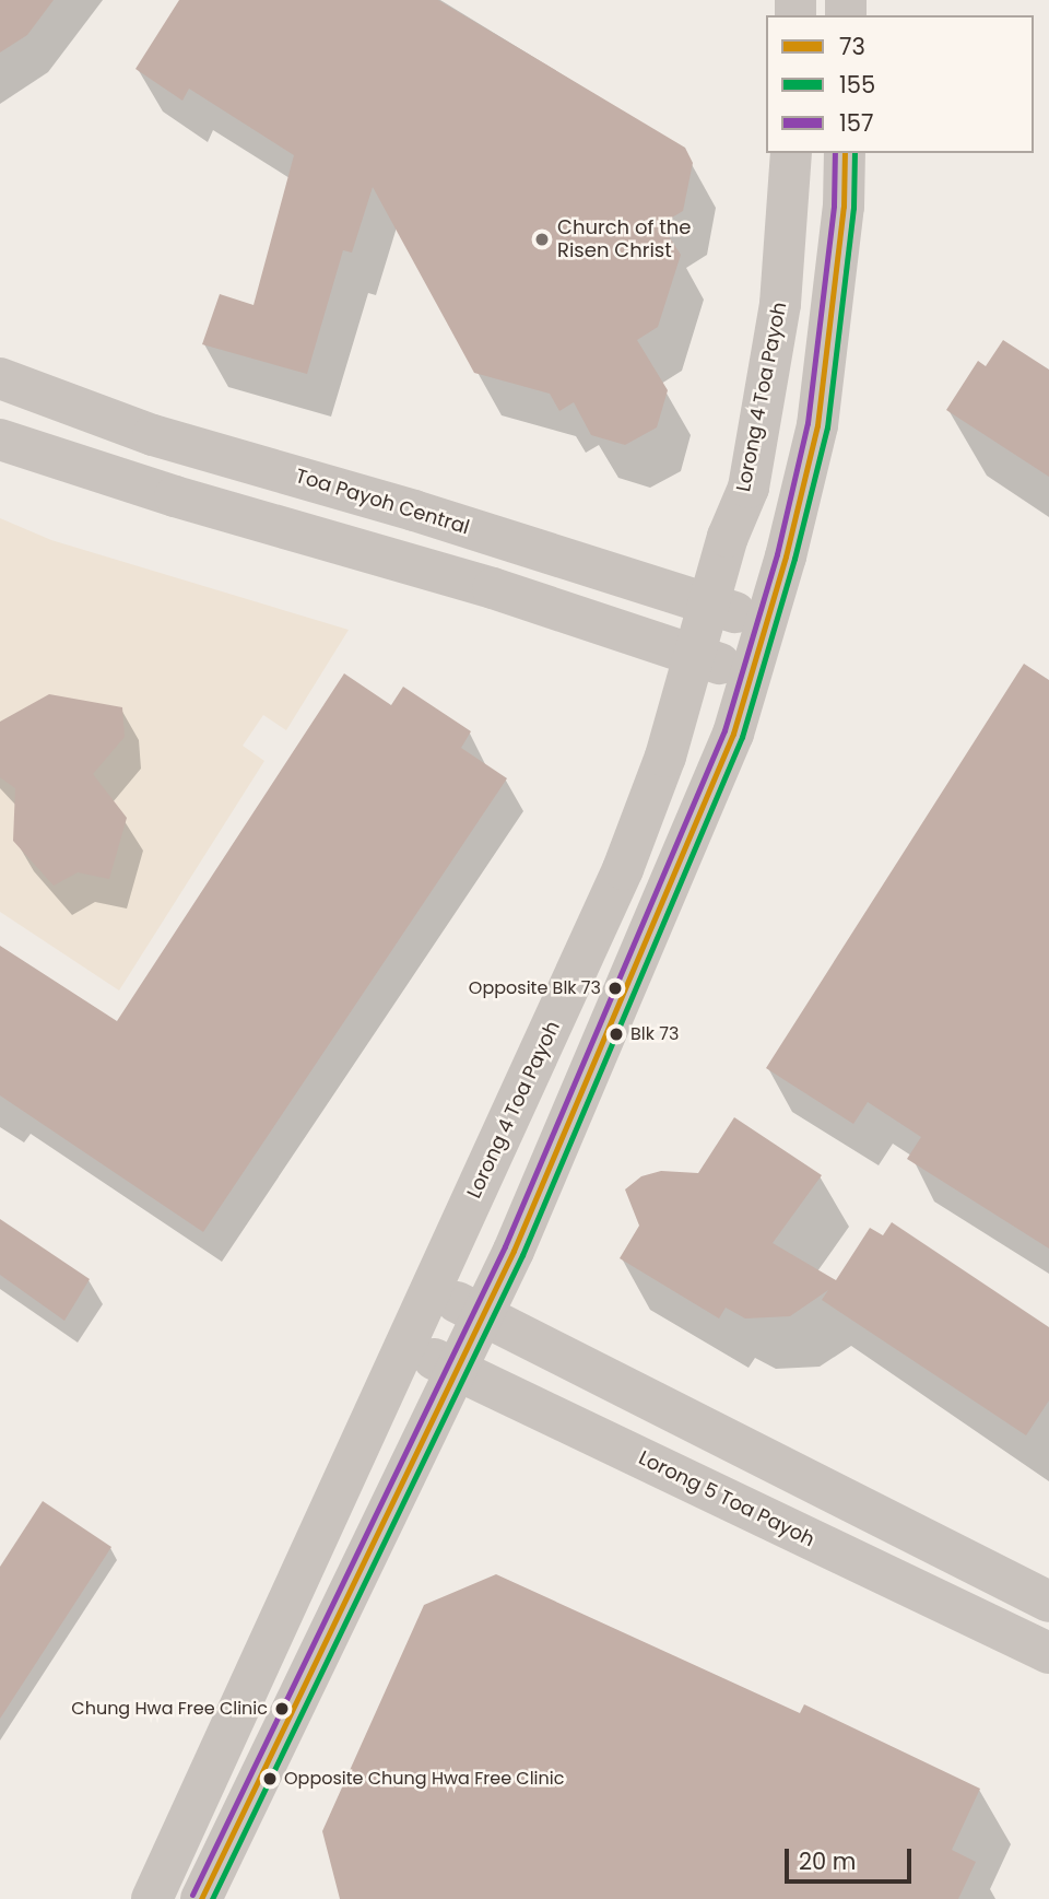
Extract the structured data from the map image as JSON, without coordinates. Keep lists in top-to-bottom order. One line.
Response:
{"streets":{"street":["Lorong 4 Toa Payoh","Toa Payoh Central","Lorong 5 Toa Payoh"]},"crossings":[["Lorong 4 Toa Payoh","Toa Payoh Central"],["Lorong 4 Toa Payoh","Lorong 5 Toa Payoh"]],"places":["Church of the Risen Christ","Opposite Blk 73","Blk 73","Chung Hwa Free Clinic","Opposite Chung Hwa Free Clinic"],"lines":["transit line 73","transit line 155","transit line 157"],"legend":["73","155","157"],"scale_bar":"20 m"}
